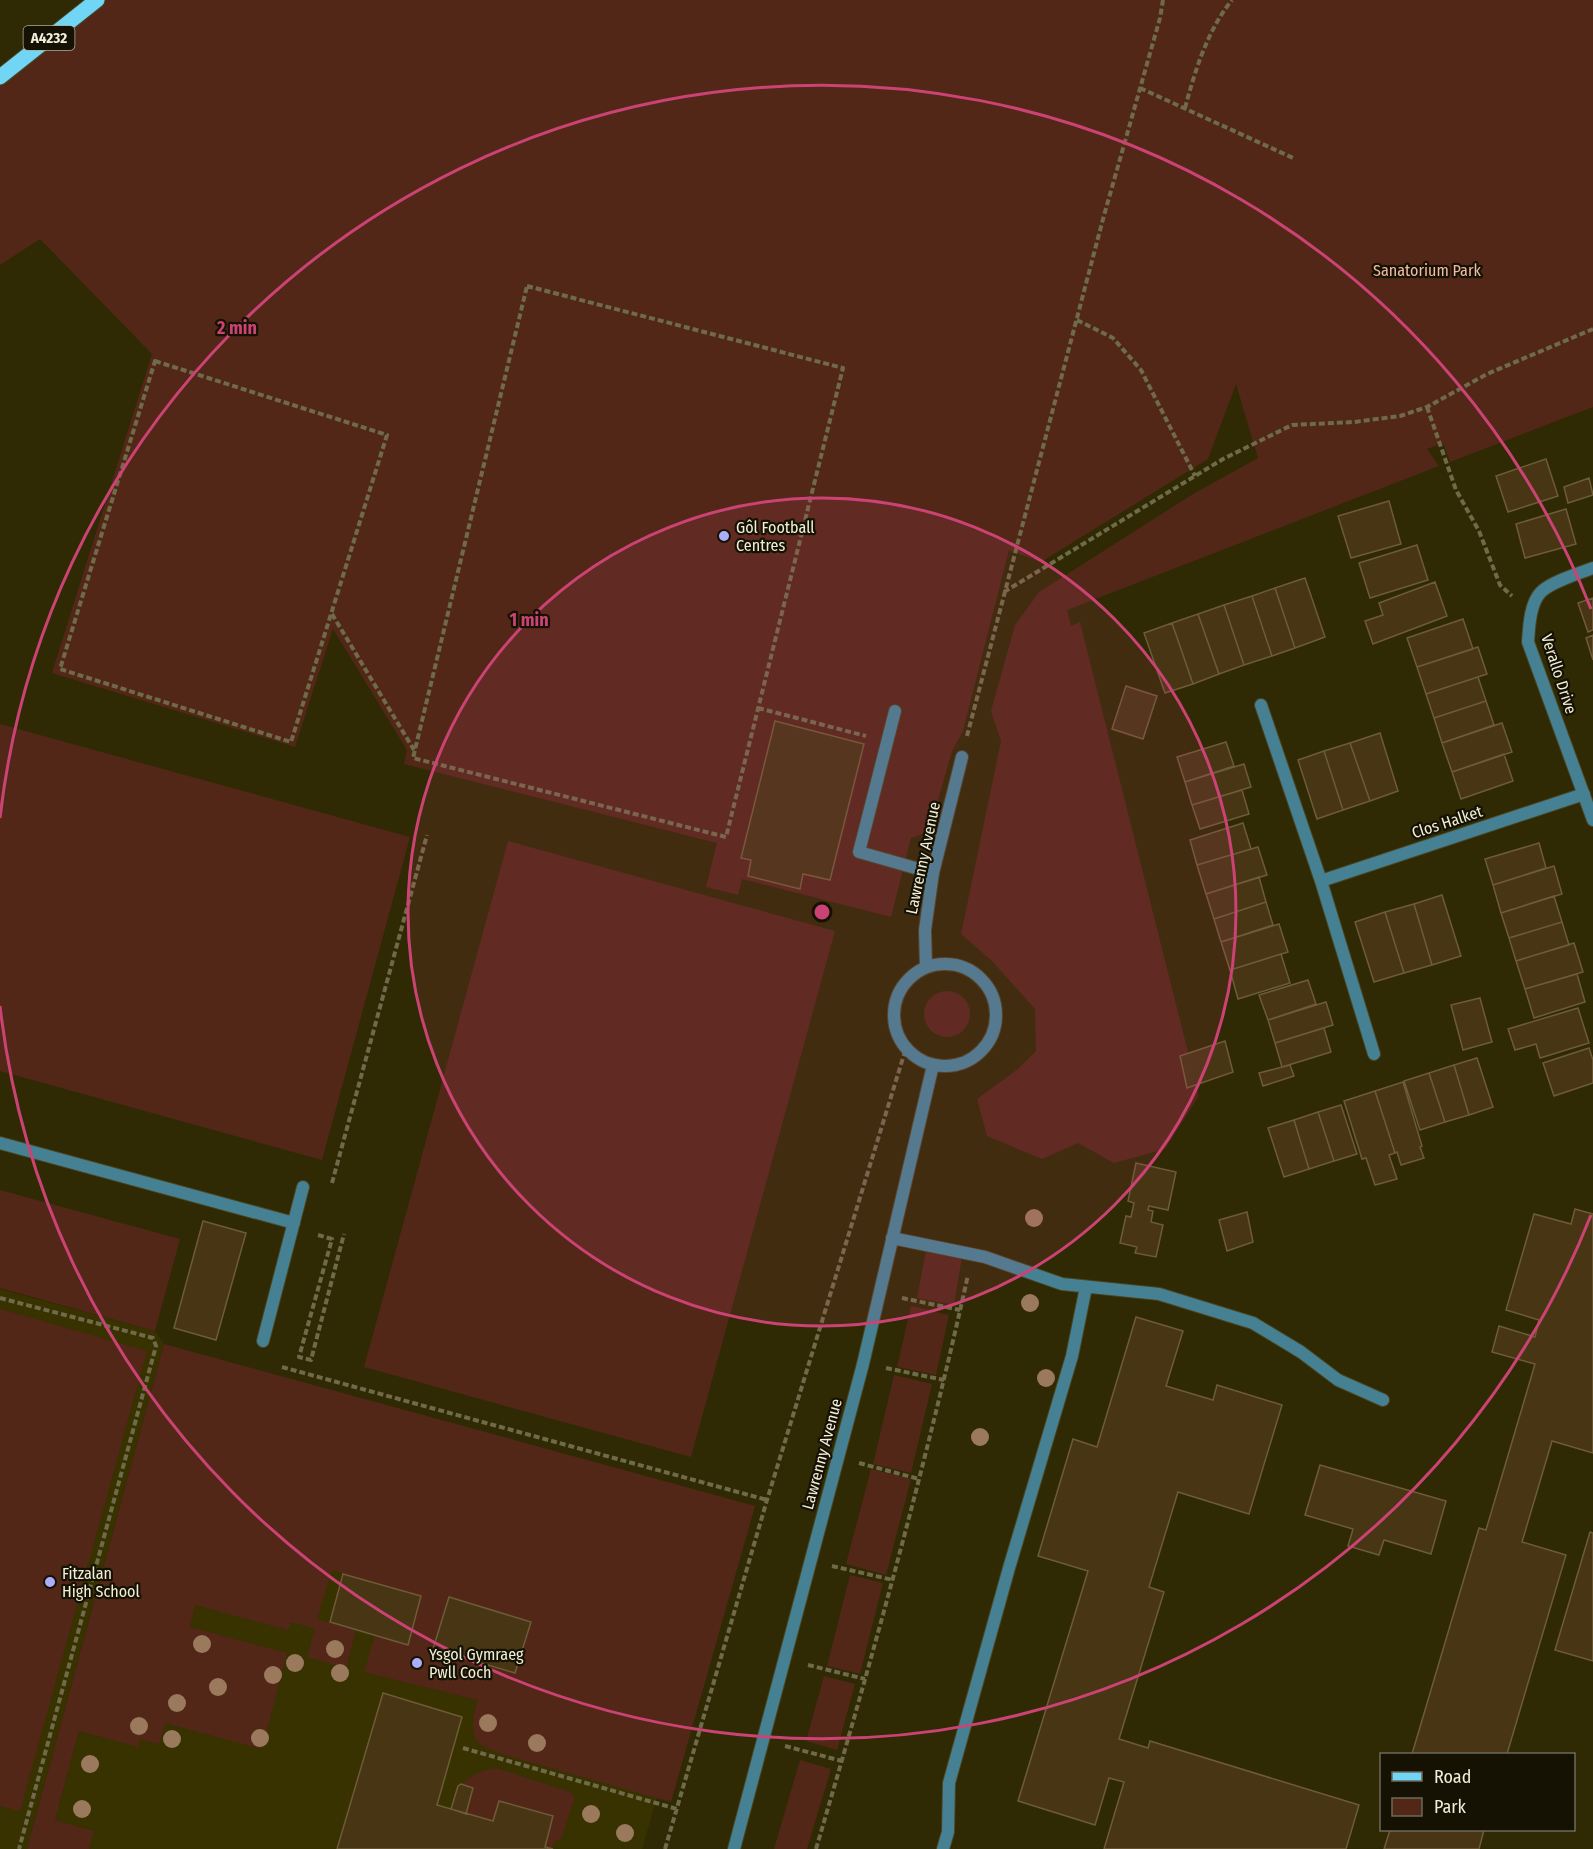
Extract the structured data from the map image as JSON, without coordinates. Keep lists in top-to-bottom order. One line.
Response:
{"streets":{"main road":["A4232"],"street":["Verallo Drive","Clos Halket","Lawrenny Avenue"]},"crossings":[["Verallo Drive","Clos Halket"]],"parks":["Sanatorium Park"],"places":["Gôl Football Centres","Fitzalan High School","Ysgol Gymraeg Pwll Coch"],"legend":["Road","Park"],"rings":["2 min","1 min"]}
